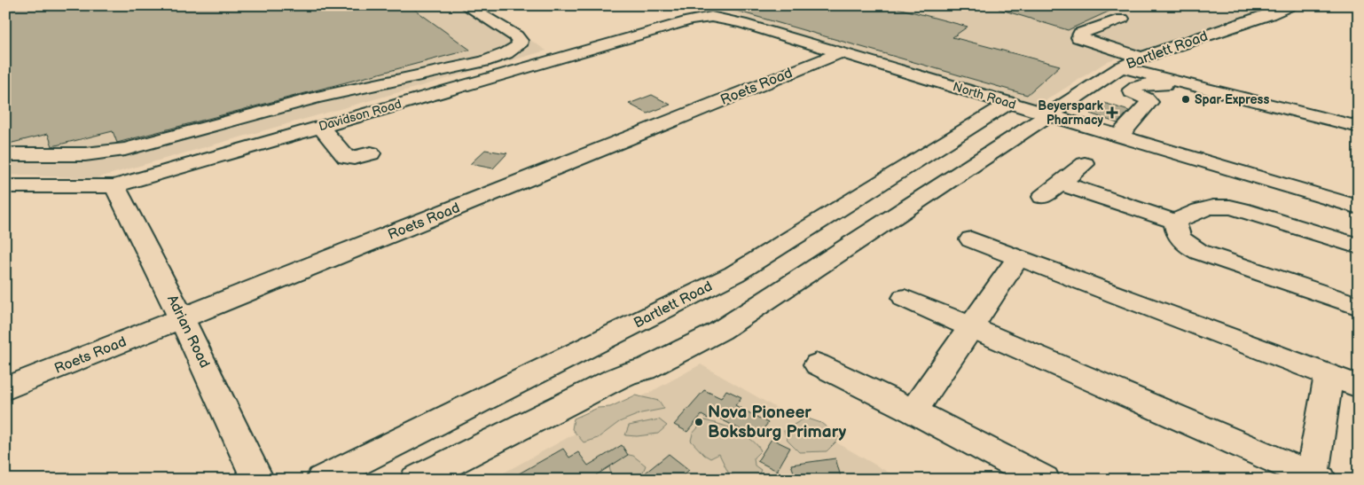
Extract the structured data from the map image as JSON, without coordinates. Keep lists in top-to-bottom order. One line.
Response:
{"streets":{"street":["Bartlett Road","Roets Road","North Road","Davidson Road","Adrian Road"]},"crossings":[["Bartlett Road","North Road"],["Roets Road","North Road"],["Roets Road","Adrian Road"],["North Road","Davidson Road"],["Davidson Road","Adrian Road"]],"places":{"other":["Spar Express","Nova Pioneer Boksburg Primary"],"health":["Beyerspark Pharmacy"]}}
